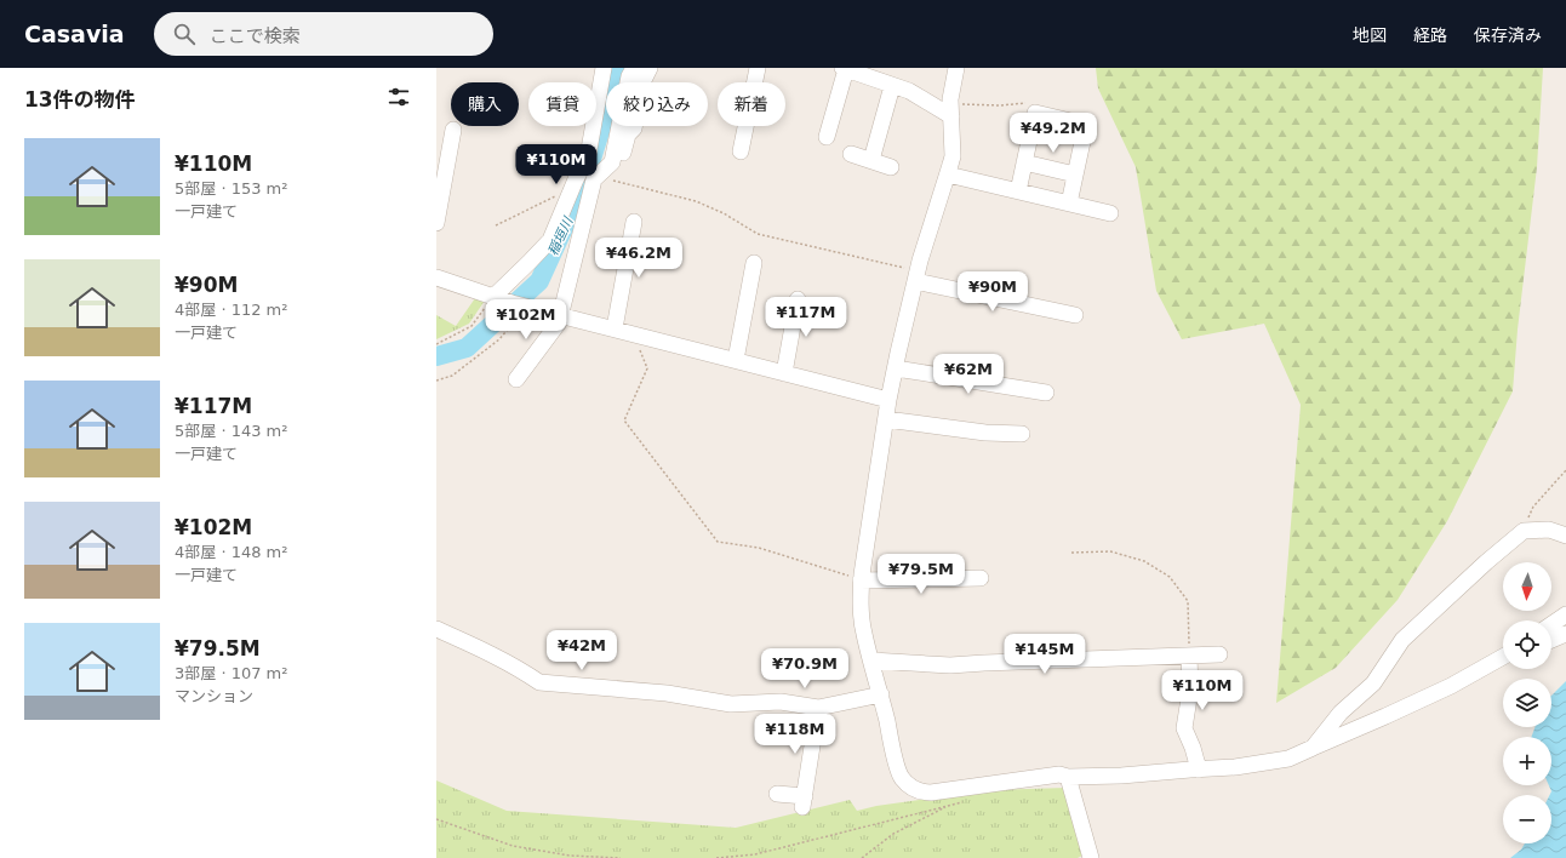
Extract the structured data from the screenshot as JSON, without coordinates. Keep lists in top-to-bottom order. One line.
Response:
{"water":["稲垣川"],"north":"bottom","page":{"header":"Casavia","search":"ここで検索","nav":["地図","経路","保存済み"],"heading":"13件の物件","chip":["購入","賃貸","絞り込み","新着"],"price":["¥49.2M","¥110M","¥46.2M","¥90M","¥117M","¥102M","¥62M","¥79.5M","¥42M","¥145M","¥70.9M","¥110M","¥118M"],"list":[{"name":"¥110M","note":"5部屋 · 153 m² · 一戸建て"},{"name":"¥90M","note":"4部屋 · 112 m² · 一戸建て"},{"name":"¥117M","note":"5部屋 · 143 m² · 一戸建て"},{"name":"¥102M","note":"4部屋 · 148 m² · 一戸建て"},{"name":"¥79.5M","note":"3部屋 · 107 m² · マンション"}],"map_buttons":["+","−"]}}
